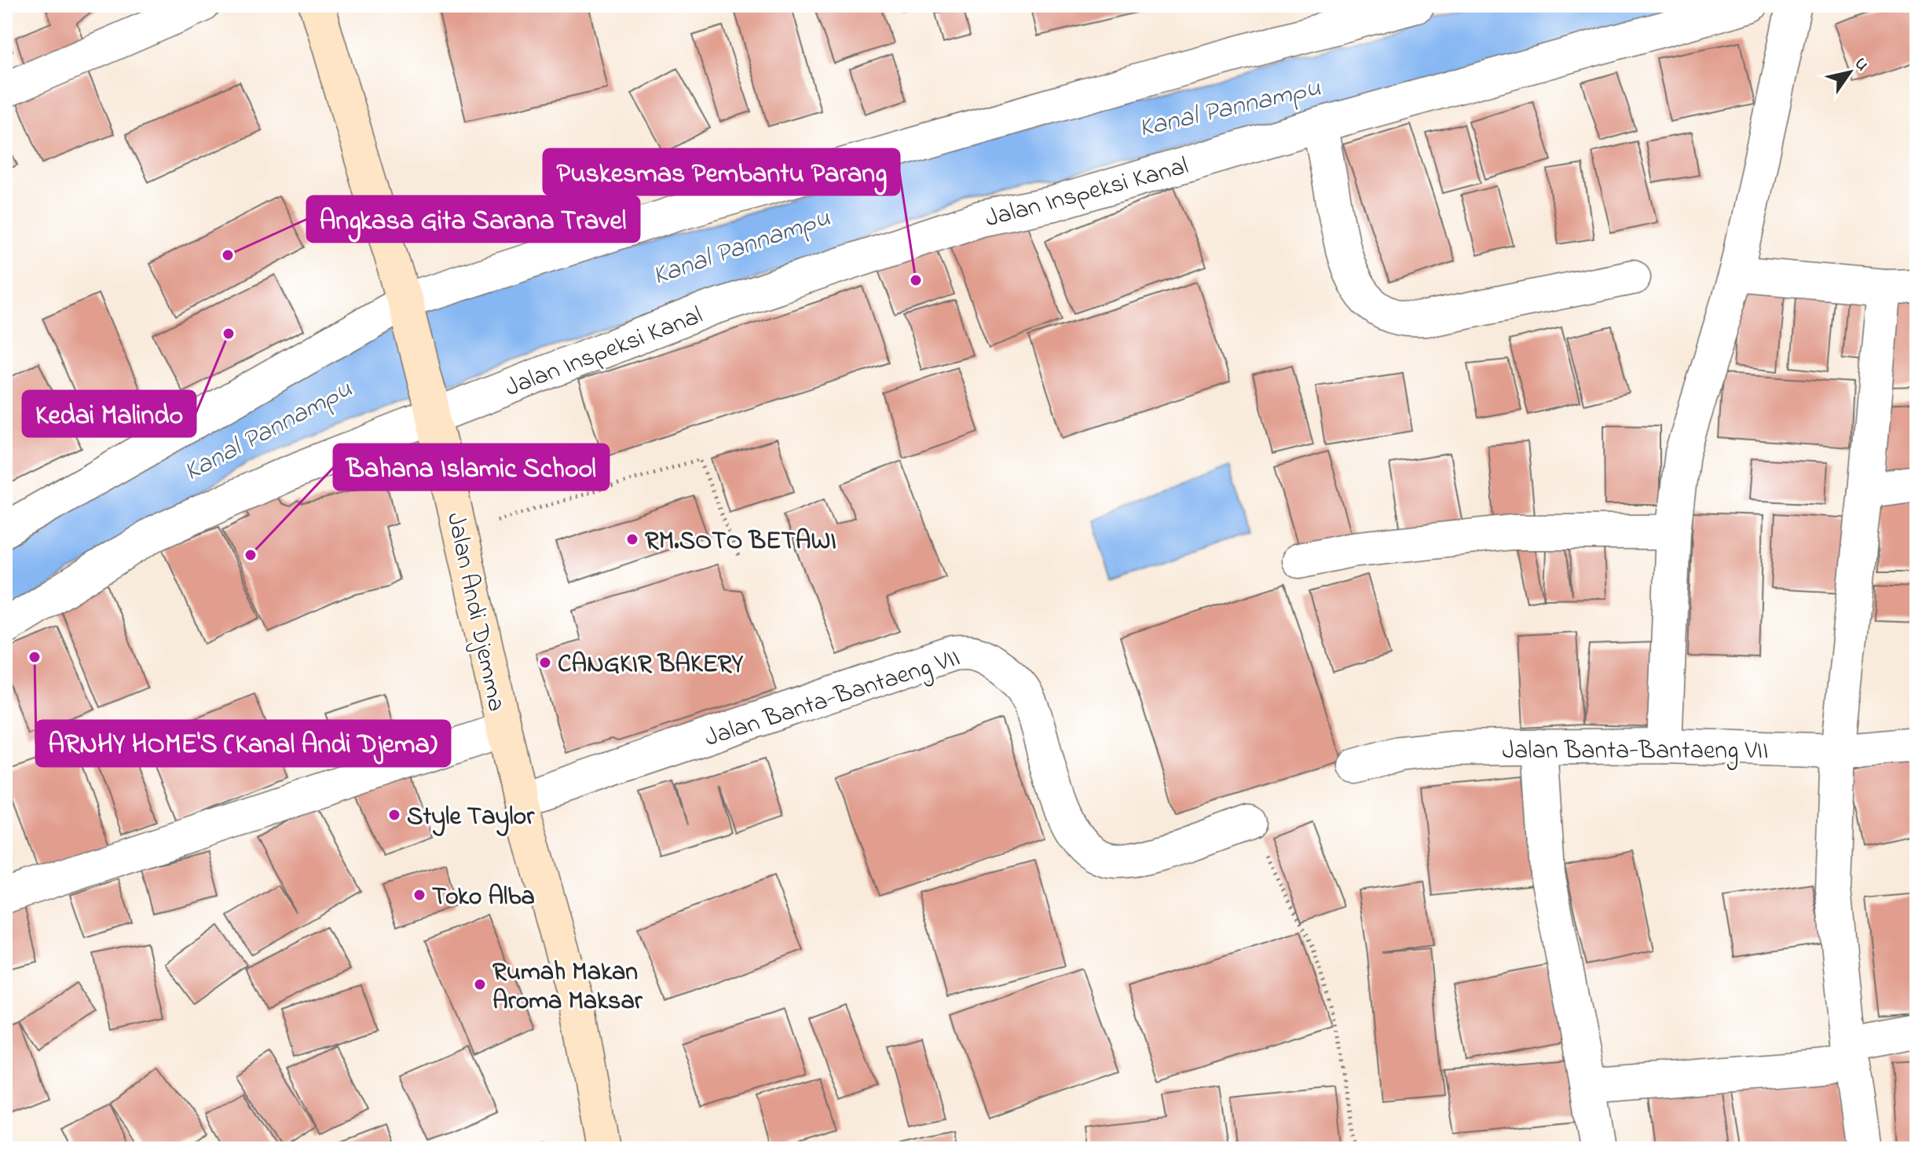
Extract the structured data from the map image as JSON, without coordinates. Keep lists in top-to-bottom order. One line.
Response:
{"streets":{"main road":["Jalan Andi Djemma"],"street":["Jalan Inspeksi Kanal","Jalan Banta-Bantaeng VII"]},"crossings":[["Jalan Inspeksi Kanal","Jalan Andi Djemma"],["Jalan Andi Djemma","Jalan Banta-Bantaeng VII"]],"water":["Kanal Pannampu"],"places":["Angkasa Gita Sarana Travel","Puskesmas Pembantu Parang","Kedai Malindo","RM.SOTO BETAWI","Bahana Islamic School","ARNHY HOME'S (Kanal Andi Djema)","CANGKIR BAKERY","Style Taylor","Toko Alba","Rumah Makan Aroma Maksar"],"north":"top right"}
